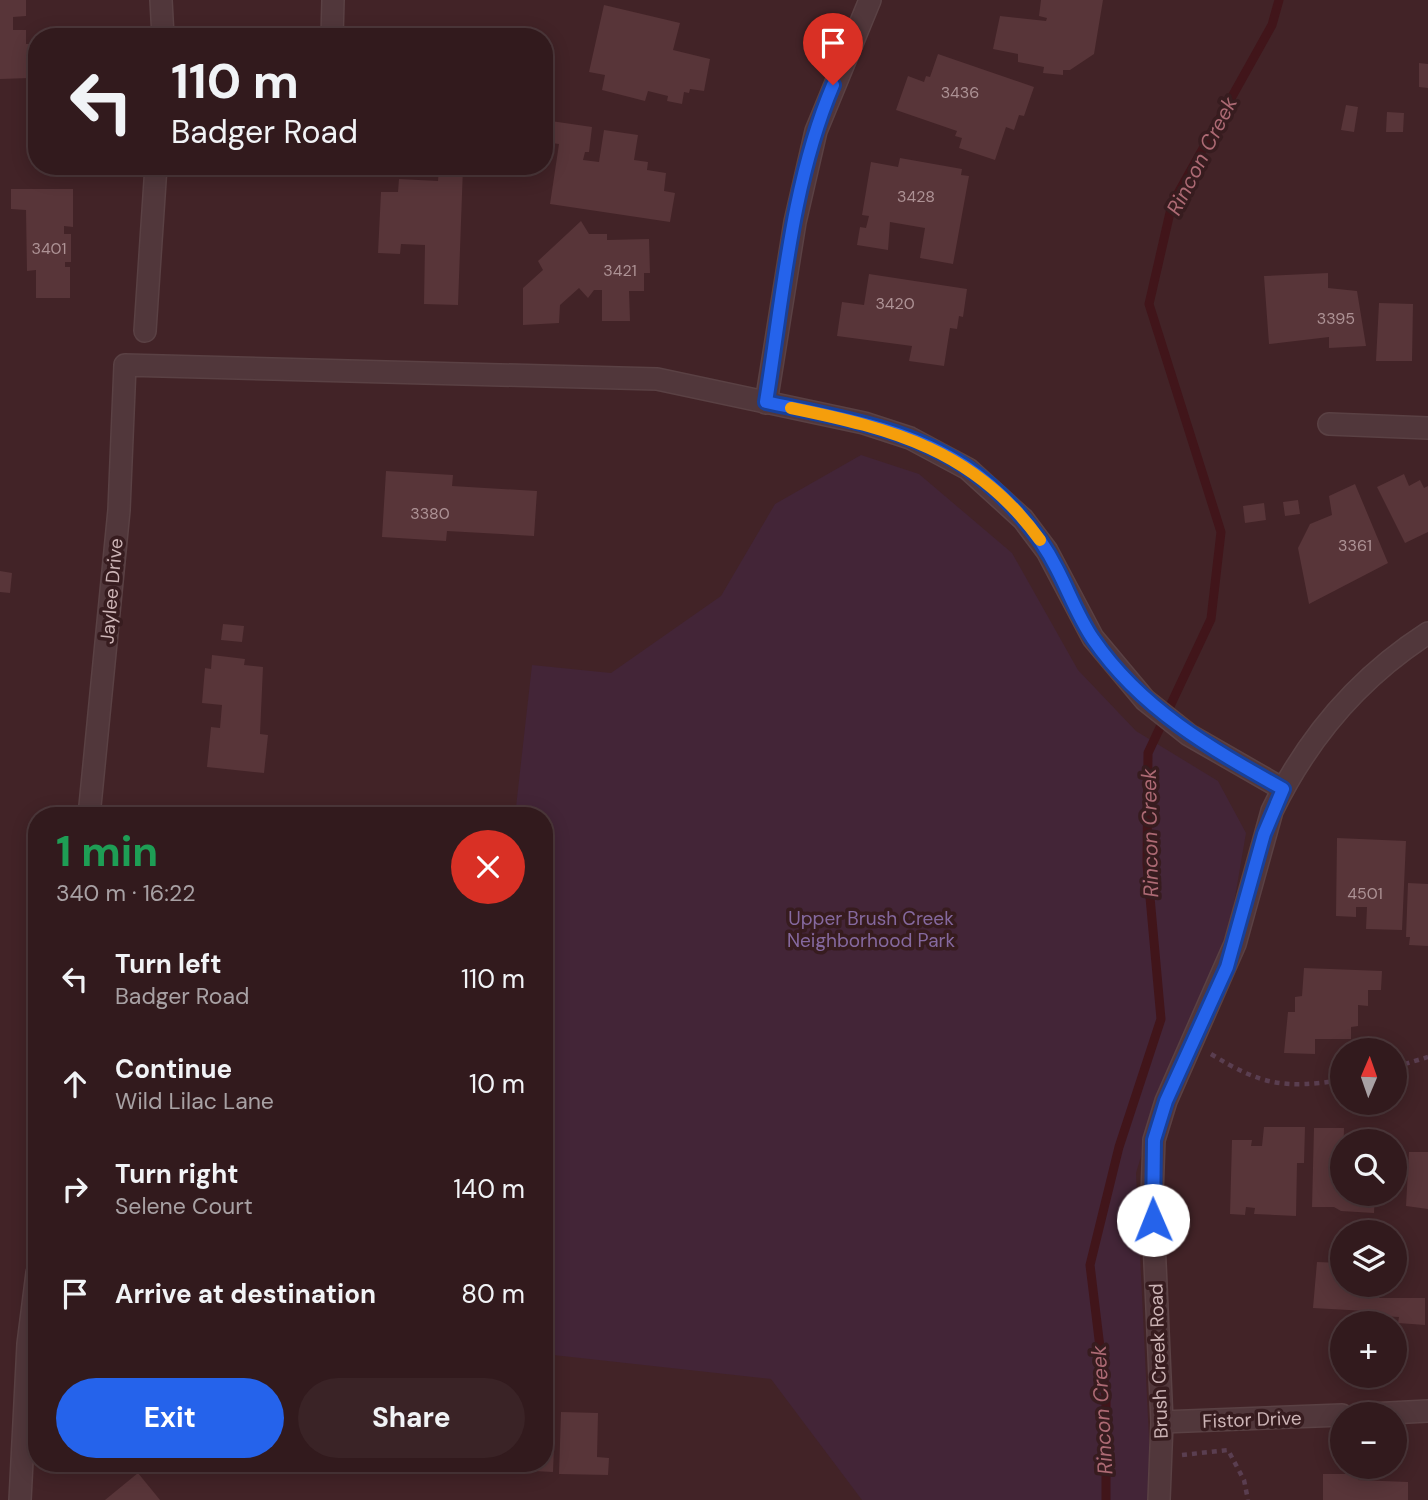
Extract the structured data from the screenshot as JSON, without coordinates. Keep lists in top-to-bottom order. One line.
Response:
{"streets":{"street":["Jaylee Drive","Brush Creek Road","Fistor Drive"]},"crossings":[["Brush Creek Road","Fistor Drive"]],"water":["Rincon Creek"],"parks":["Upper Brush Creek Neighborhood Park"],"house_numbers":["3436","3428","3401","3421","3420","3395","3380","3361","4501"],"north":"top","page":{"turn":["110 m","Badger Road"],"heading":["1 min","340 m · 16:22"],"list":[{"name":"Turn left","note":"Badger Road","value":"110 m"},{"name":"Continue","note":"Wild Lilac Lane","value":"10 m"},{"name":"Turn right","note":"Selene Court","value":"140 m"},{"name":"Arrive at destination","value":"80 m"}],"map_buttons":["+","−"],"buttons":["Exit","Share"]}}
